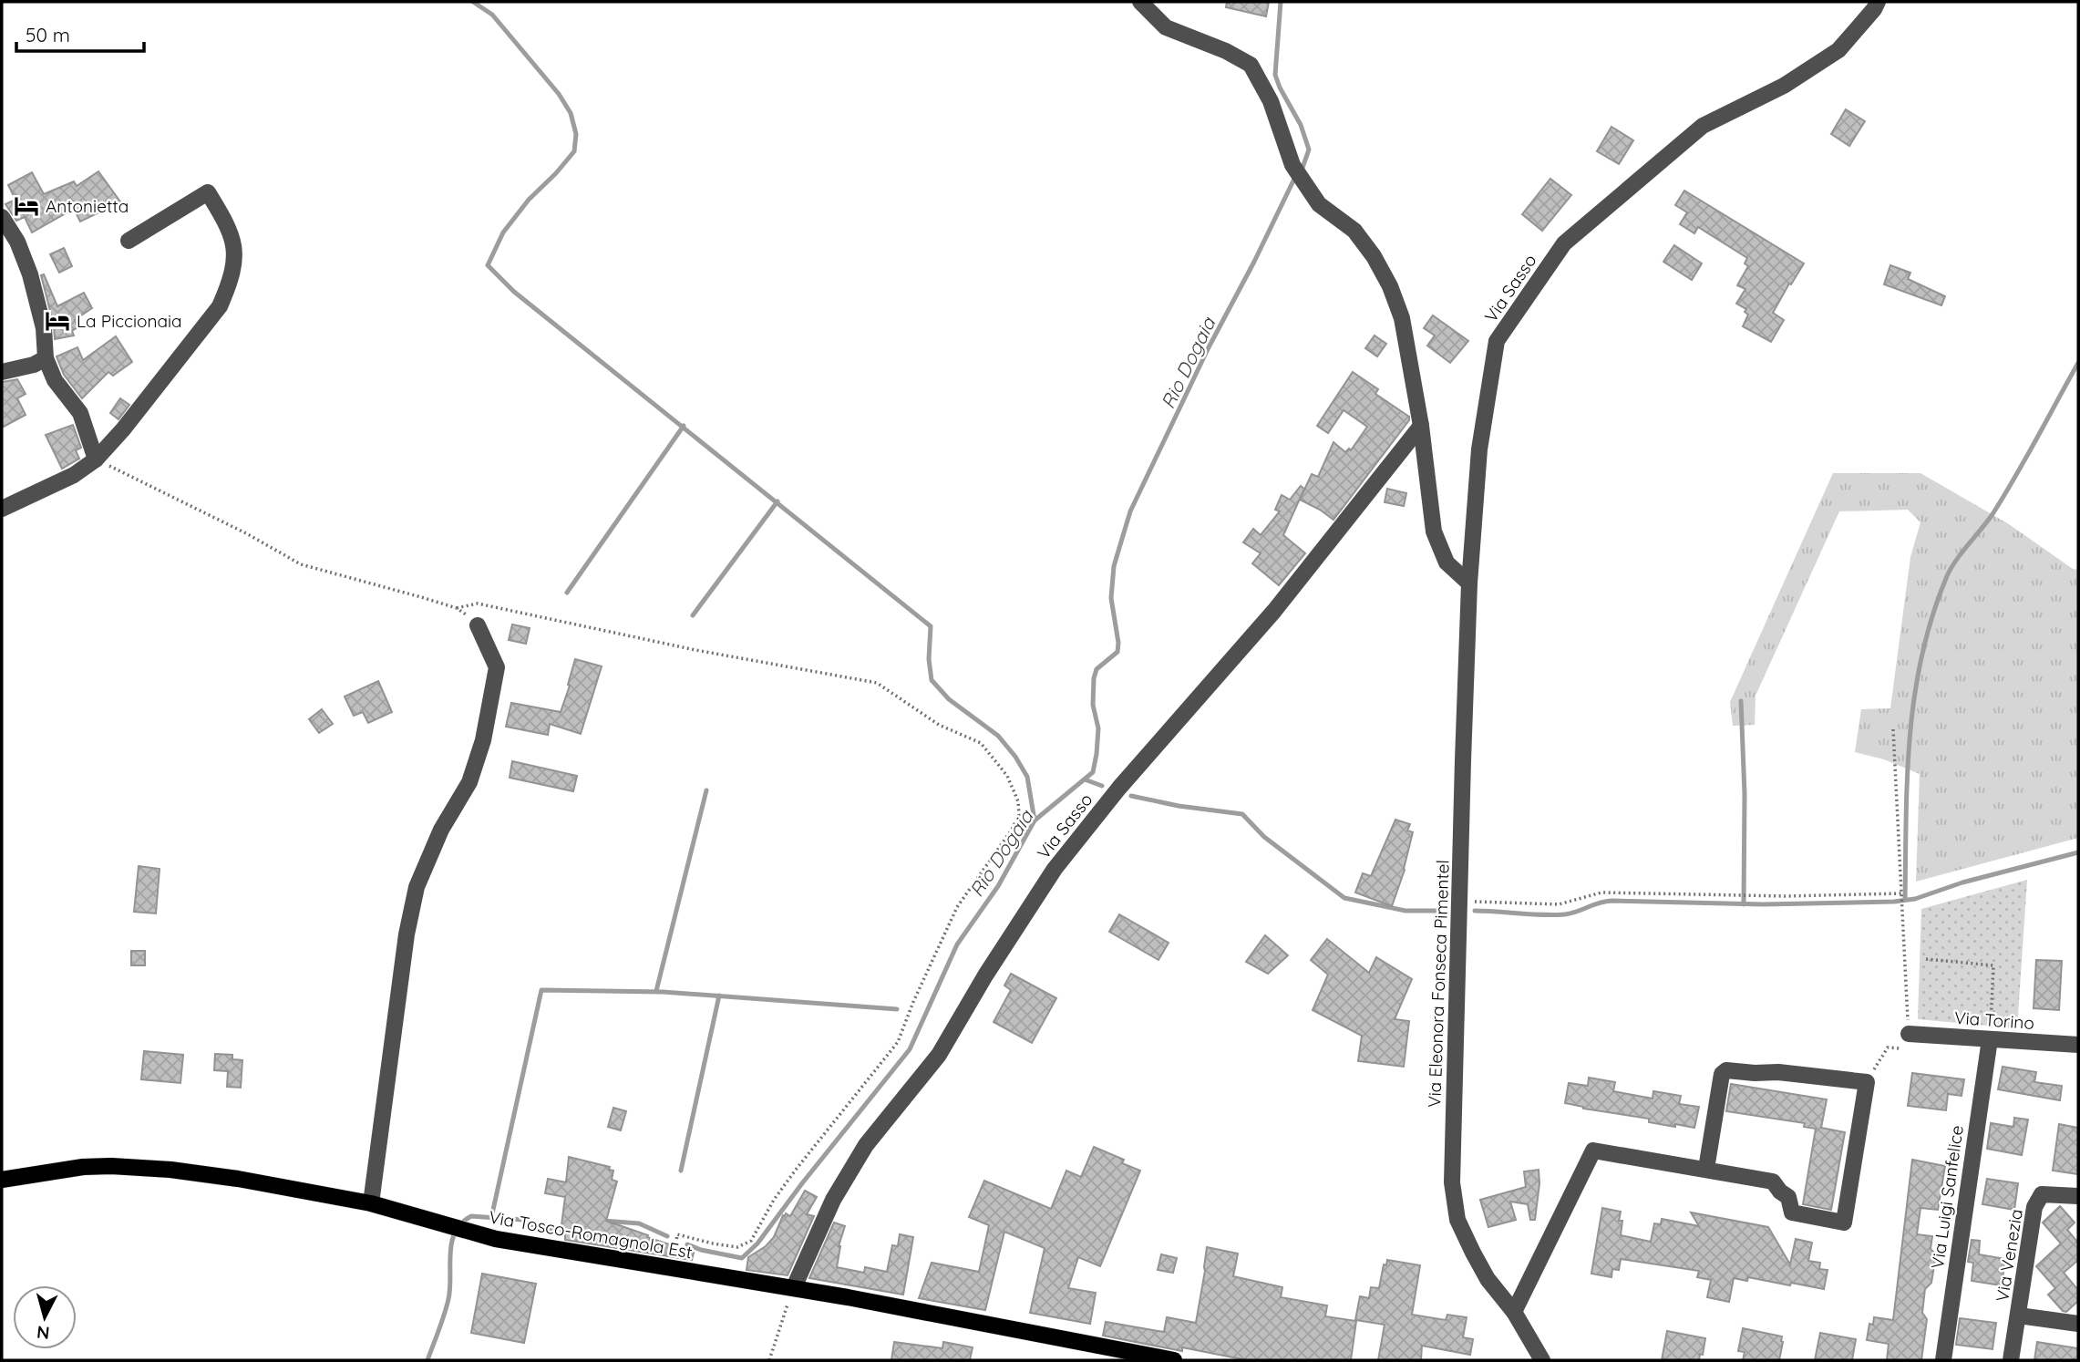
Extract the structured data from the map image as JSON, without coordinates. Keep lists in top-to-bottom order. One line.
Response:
{"streets":{"main road":["Via Tosco-Romagnola Est"],"street":["Via Sasso","Via Eleonora Fonseca Pimentel","Via Torino","Via Luigi Sanfelice","Via Venezia"]},"crossings":[["Via Sasso","Via Eleonora Fonseca Pimentel"],["Via Sasso","Via Tosco-Romagnola Est"],["Via Torino","Via Luigi Sanfelice"]],"water":["Rio Dogaia"],"places":{"hotel":["Antonietta","La Piccionaia"]},"scale_bar":"50 m","north":"bottom"}
